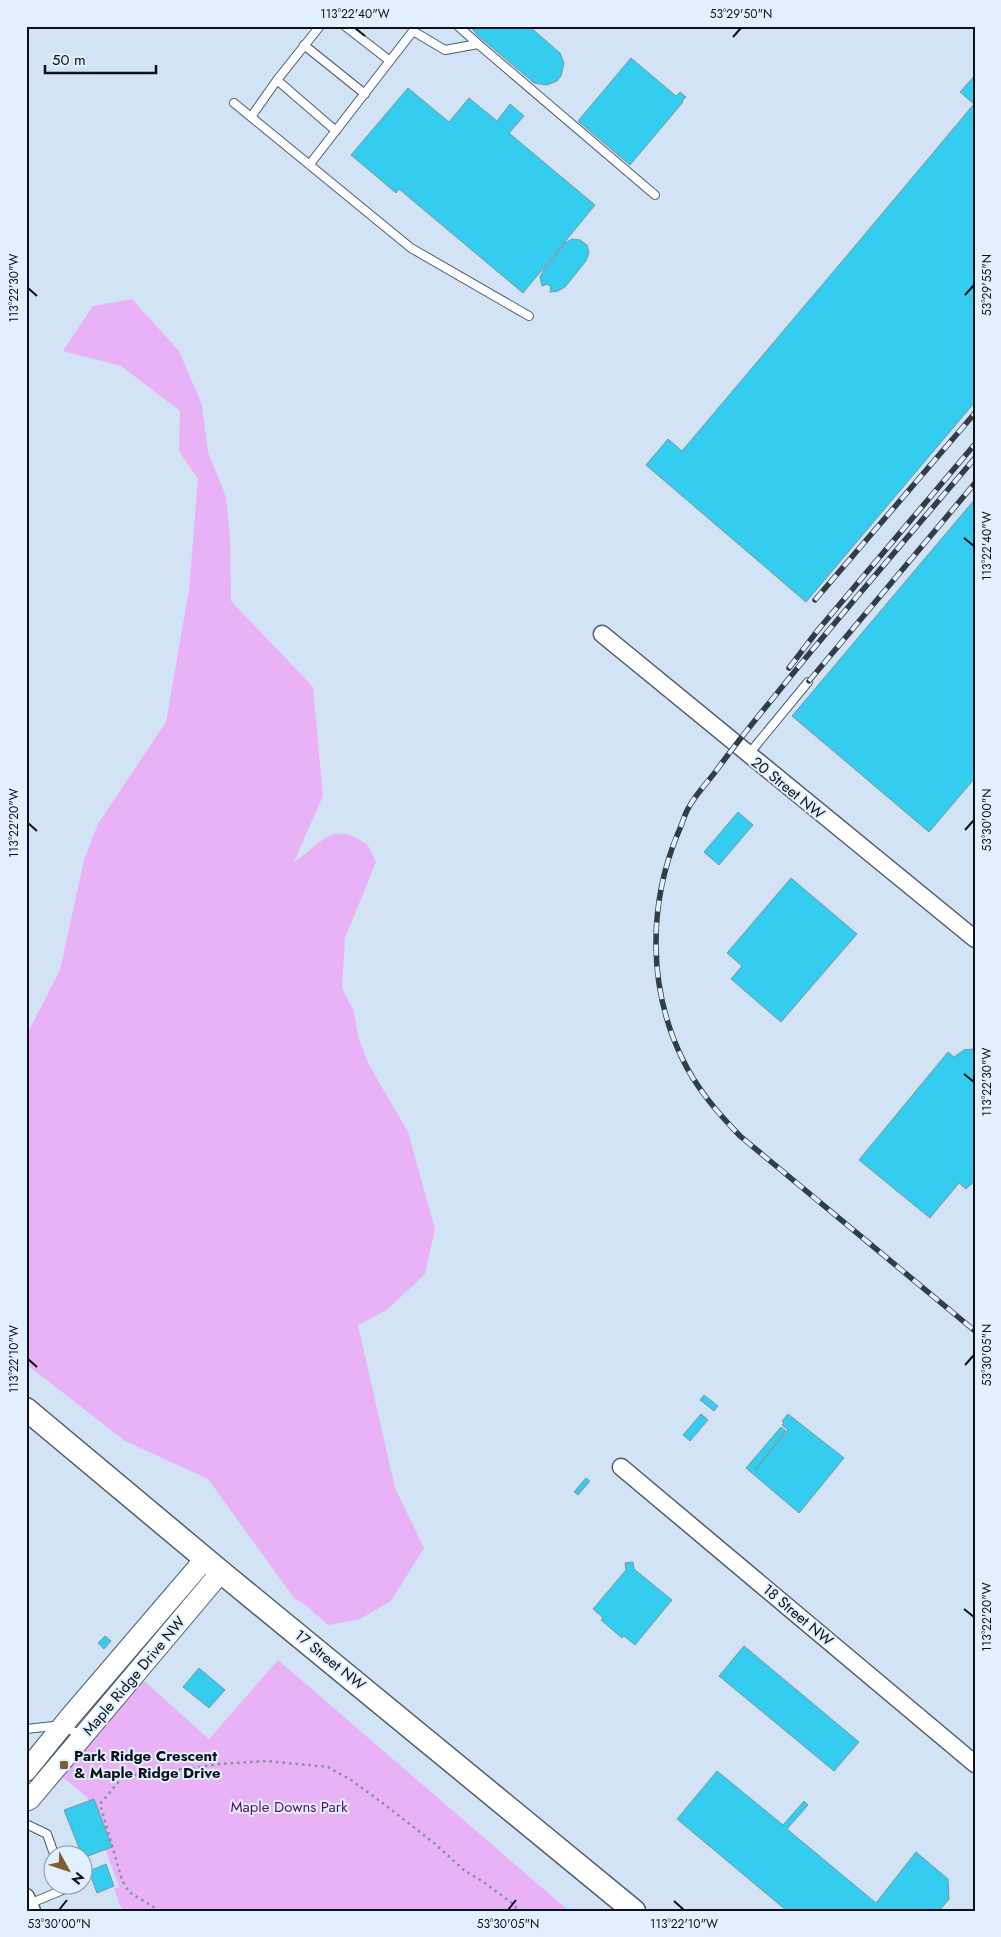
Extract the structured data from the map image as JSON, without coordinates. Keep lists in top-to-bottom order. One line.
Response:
{"streets":{"main road":["17 Street NW"],"street":["20 Street NW","18 Street NW","Maple Ridge Drive NW"]},"crossings":[["17 Street NW","Maple Ridge Drive NW"]],"parks":["Maple Downs Park"],"places":{"transit":["Park Ridge Crescent & Maple Ridge Drive"]},"scale_bar":"50 m","north":"bottom right","coordinates":["113°22'40\"W","53°29'50\"N","53°29'55\"N","113°22'30\"W","53°30'00\"N","113°22'20\"W","53°30'05\"N","113°22'10\"W"]}
